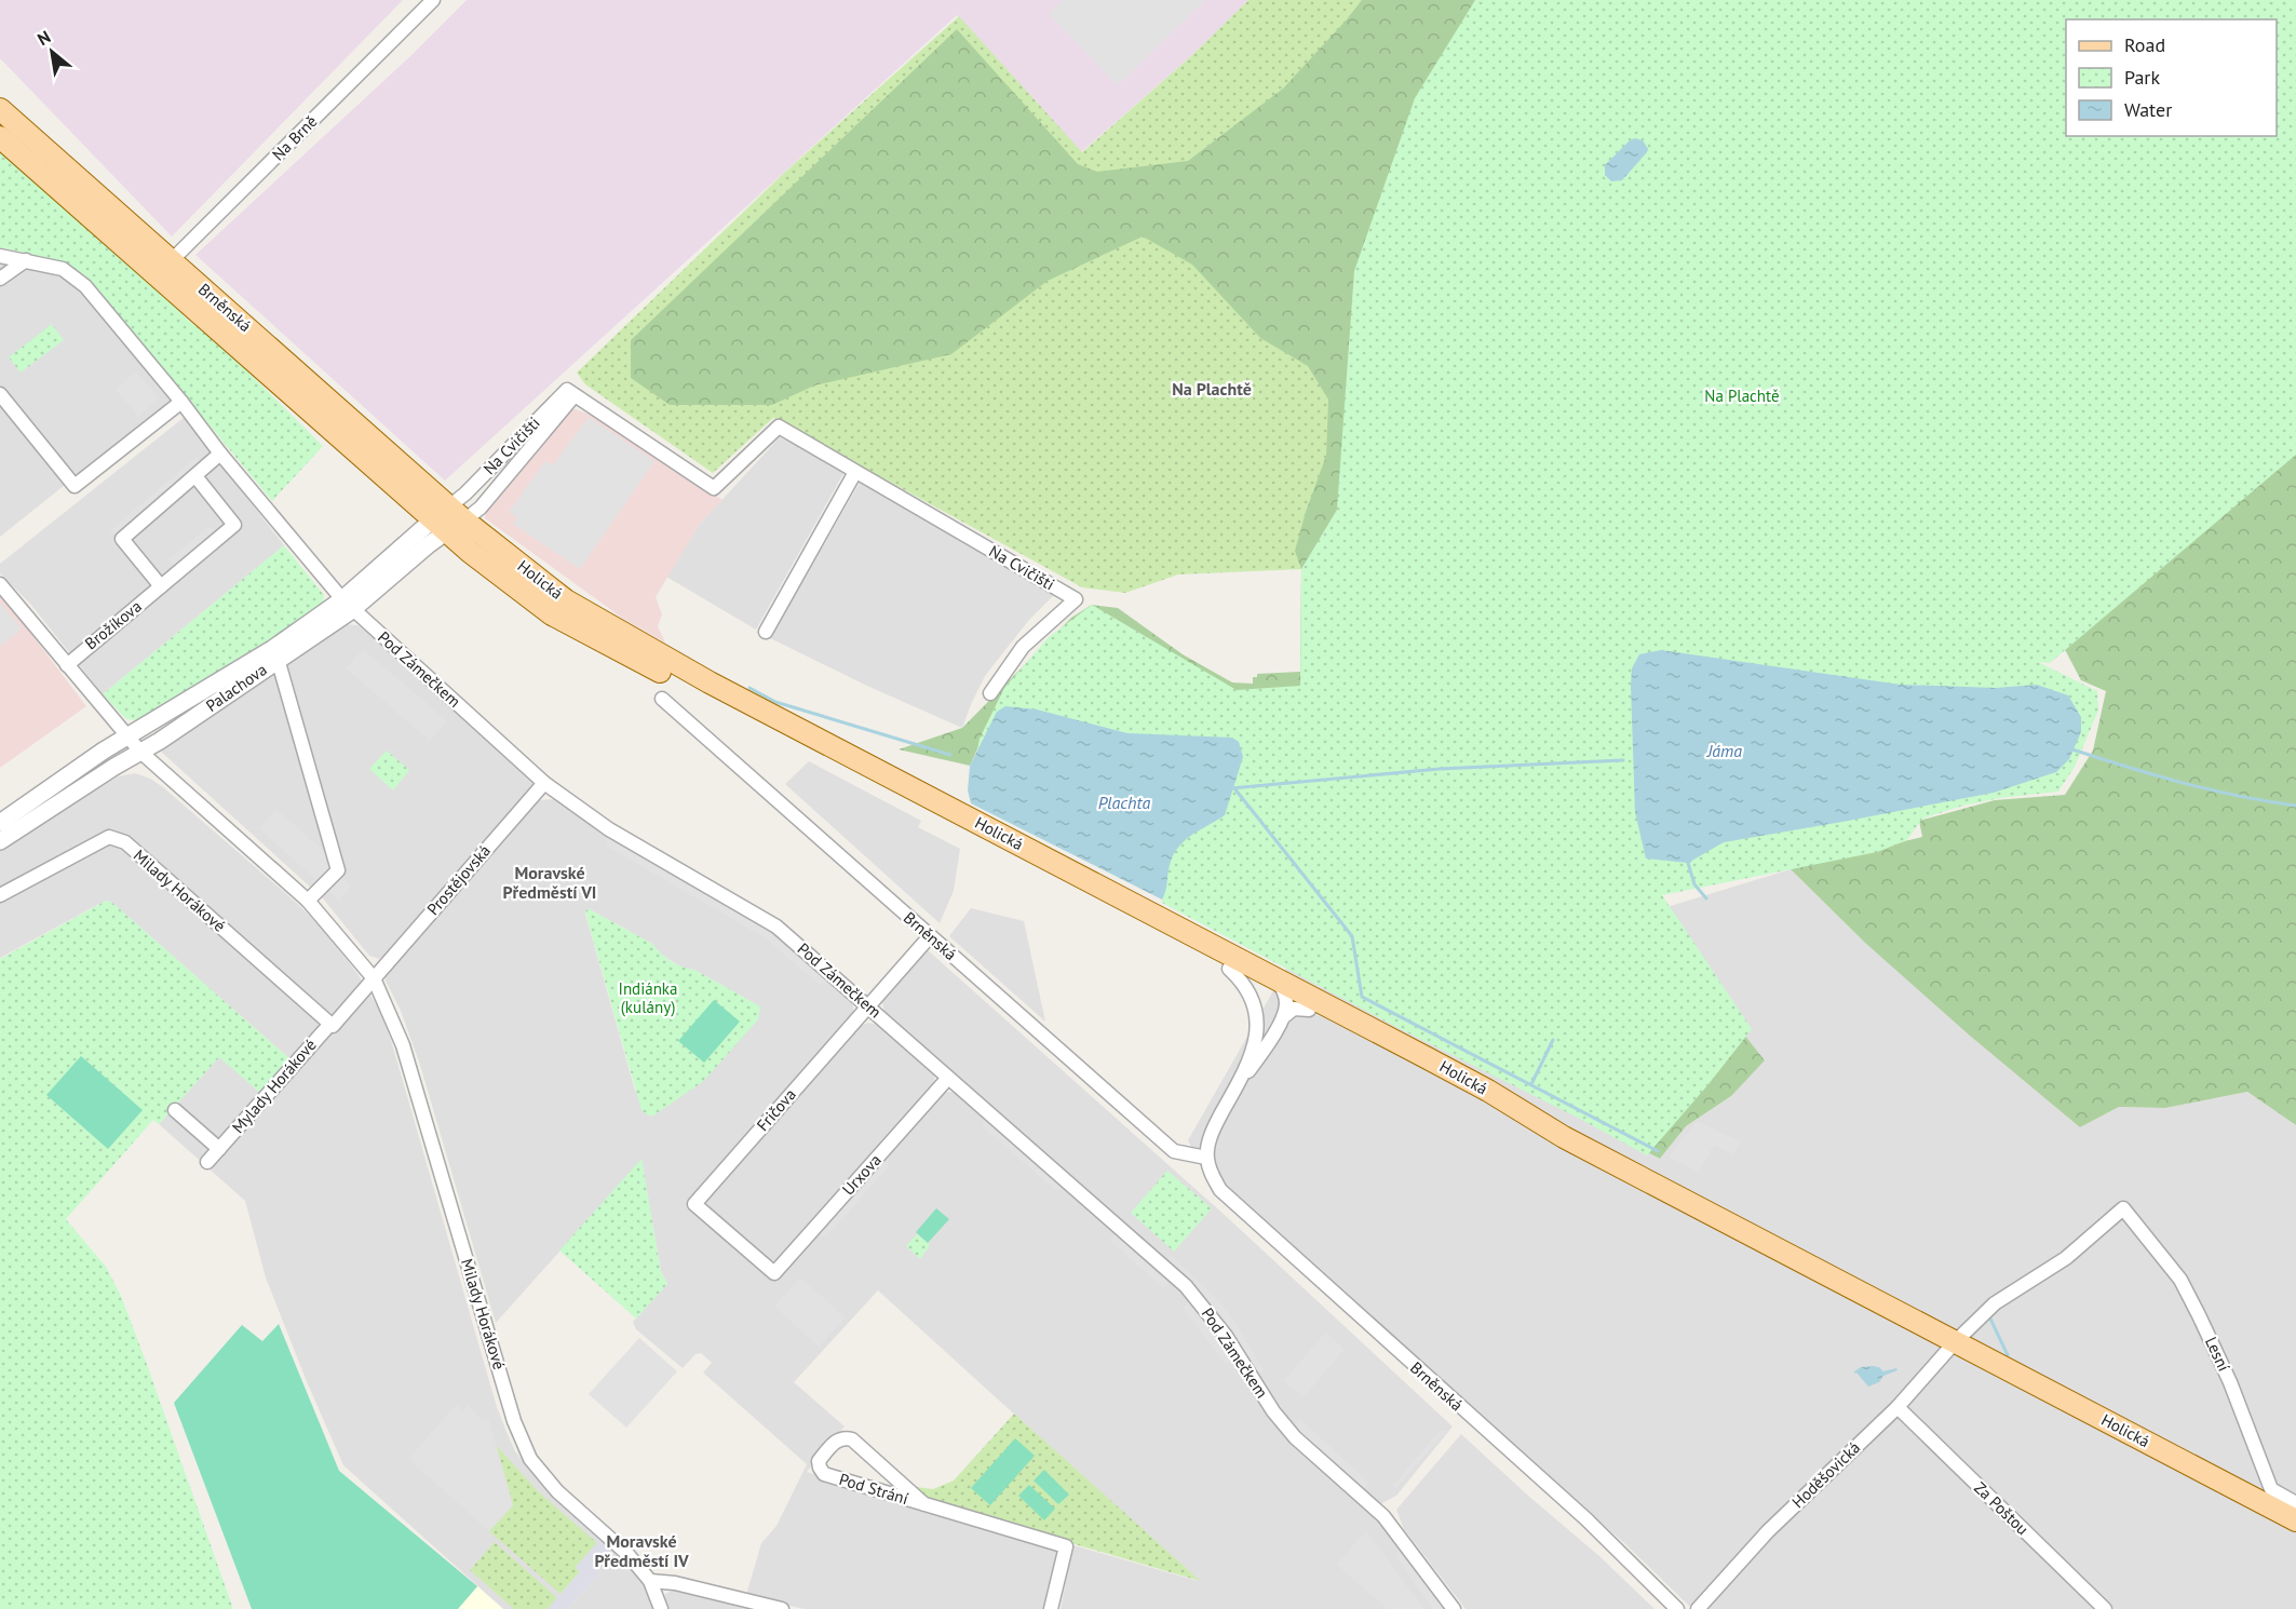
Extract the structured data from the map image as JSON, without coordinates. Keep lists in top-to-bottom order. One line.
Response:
{"streets":{"main road":["Brněnská","Holická"],"street":["Na Brně","Na Cvičišti","Brožíkova","Pod Zámečkem","Palachova","Prostějovská","Milady Horákové","Mylady Horákové","Fričova","Urxova","Lesní","Hoděšovická","Pod Strání","Za Poštou"]},"crossings":[["Na Brně","Brněnská"],["Brněnská","Na Cvičišti"],["Brněnská","Holická"],["Brněnská","Palachova"],["Brněnská","Fričova"],["Na Cvičišti","Holická"],["Na Cvičišti","Palachova"],["Holická","Palachova"],["Holická","Lesní"],["Holická","Hoděšovická"],["Pod Zámečkem","Palachova"],["Pod Zámečkem","Prostějovská"],["Pod Zámečkem","Fričova"],["Pod Zámečkem","Urxova"],["Palachova","Milady Horákové"],["Prostějovská","Milady Horákové"],["Milady Horákové","Mylady Horákové"],["Fričova","Urxova"],["Lesní","Hoděšovická"],["Hoděšovická","Za Poštou"]],"districts":["Na Plachtě","Moravské Předměstí VI","Moravské Předměstí IV"],"water":["Jáma","Plachta"],"parks":["Na Plachtě","Indiánka (kulány)"],"legend":["Road","Park","Water"],"north":"top left"}
